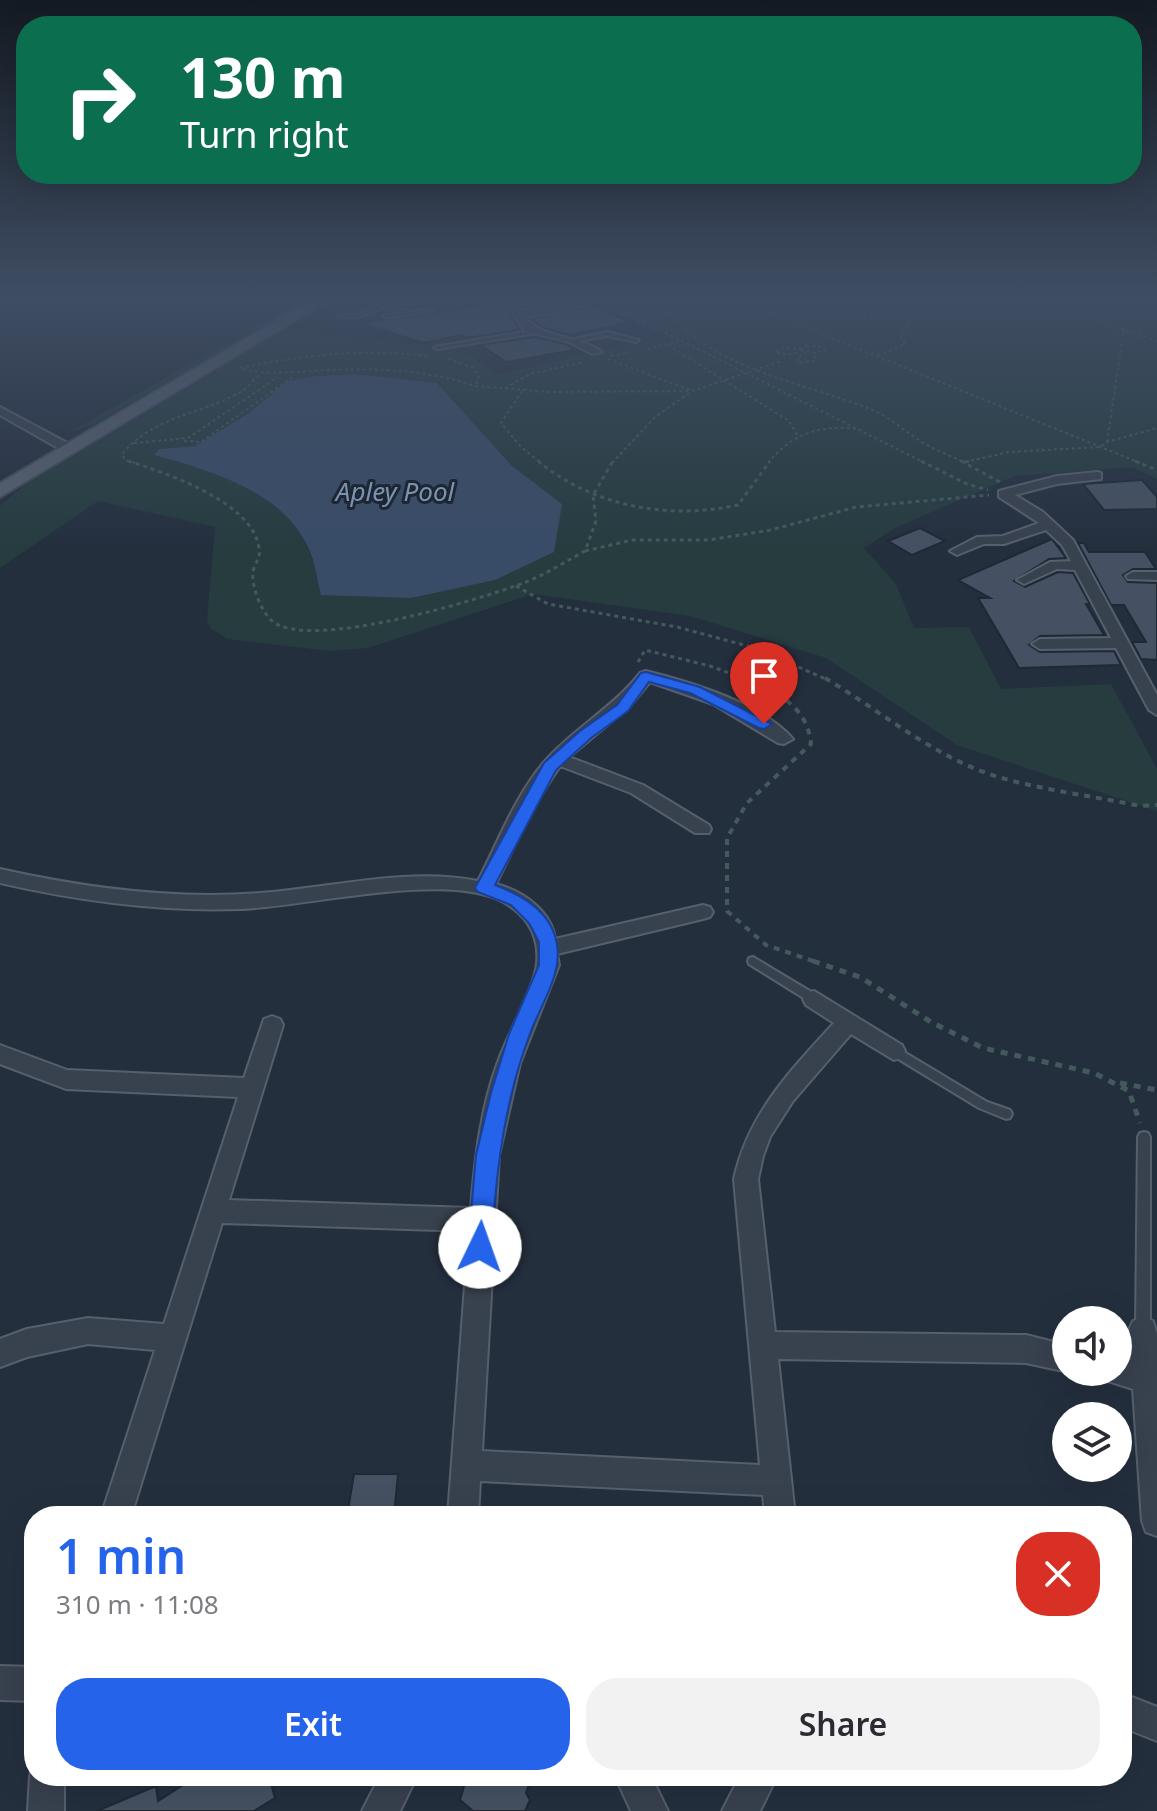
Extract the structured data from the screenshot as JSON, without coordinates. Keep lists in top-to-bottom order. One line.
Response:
{"water":["Apley Pool"],"page":{"turn":["130 m","Turn right"],"heading":["1 min","310 m · 11:08"],"buttons":["Exit","Share"]}}
